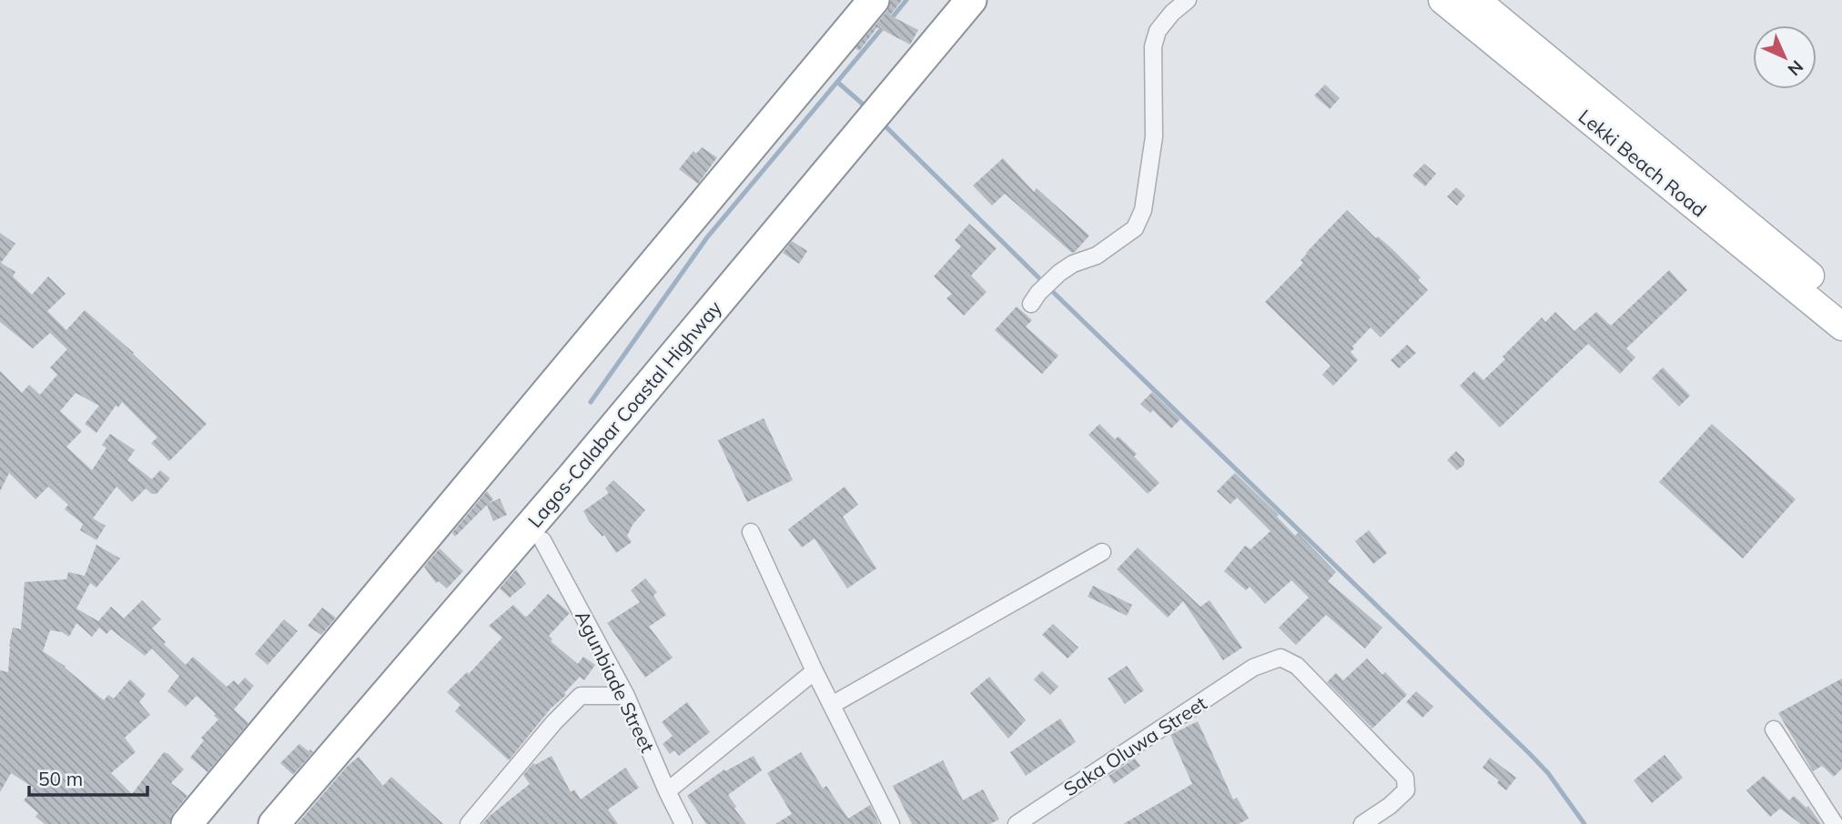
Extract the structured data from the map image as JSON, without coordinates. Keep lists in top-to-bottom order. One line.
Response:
{"streets":{"highway":["Lagos-Calabar Coastal Highway"],"main road":["Lekki Beach Road"],"street":["Agunbiade Street","Saka Oluwa Street"]},"scale_bar":"50 m","north":"bottom right"}
